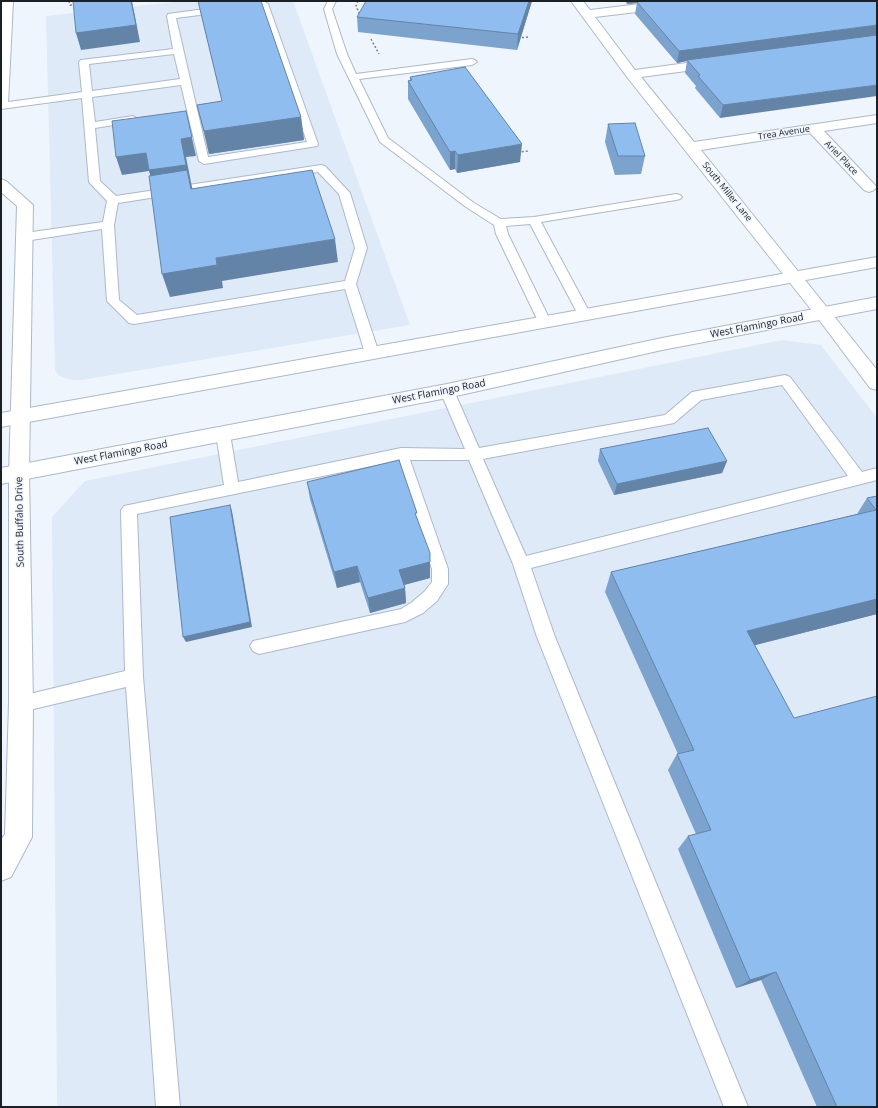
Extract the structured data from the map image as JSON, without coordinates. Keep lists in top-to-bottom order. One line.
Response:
{"streets":{"main road":["Trea Avenue","Ariel Place","South Miller Lane","West Flamingo Road","South Buffalo Drive"]},"crossings":[["Trea Avenue","Ariel Place"],["Trea Avenue","South Miller Lane"],["South Miller Lane","West Flamingo Road"],["West Flamingo Road","South Buffalo Drive"]]}
